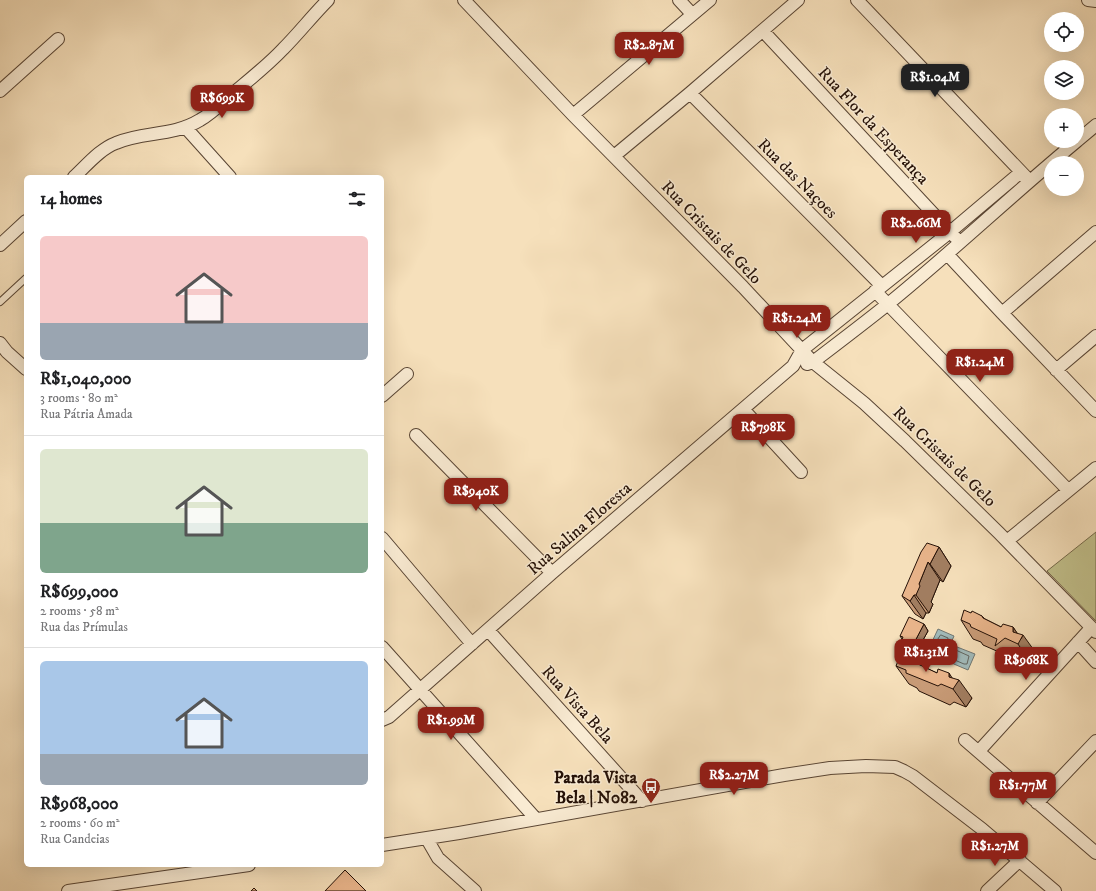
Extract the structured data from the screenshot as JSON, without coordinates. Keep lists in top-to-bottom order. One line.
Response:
{"streets":{"street":["Rua Flor da Esperança","Rua das Naçoes","Rua Cristais de Gelo","Rua Salina Floresta","Rua Vista Bela"]},"crossings":[["Rua Salina Floresta","Rua Vista Bela"]],"places":{"bus stop":["Parada Vista Bela | N082"]},"page":{"map_buttons":["+","−"],"price":["R$2.87M","R$1.04M","R$699K","R$2.66M","R$1.24M","R$1.24M","R$798K","R$940K","R$1.31M","R$968K","R$1.99M","R$2.27M","R$1.77M","R$1.27M"],"heading":"14 homes","list":[{"name":"R$1,040,000","note":"3 rooms · 80 m² · Rua Pátria Amada"},{"name":"R$699,000","note":"2 rooms · 58 m² · Rua das Prímulas"},{"name":"R$968,000","note":"2 rooms · 60 m² · Rua Candeias"}]}}
